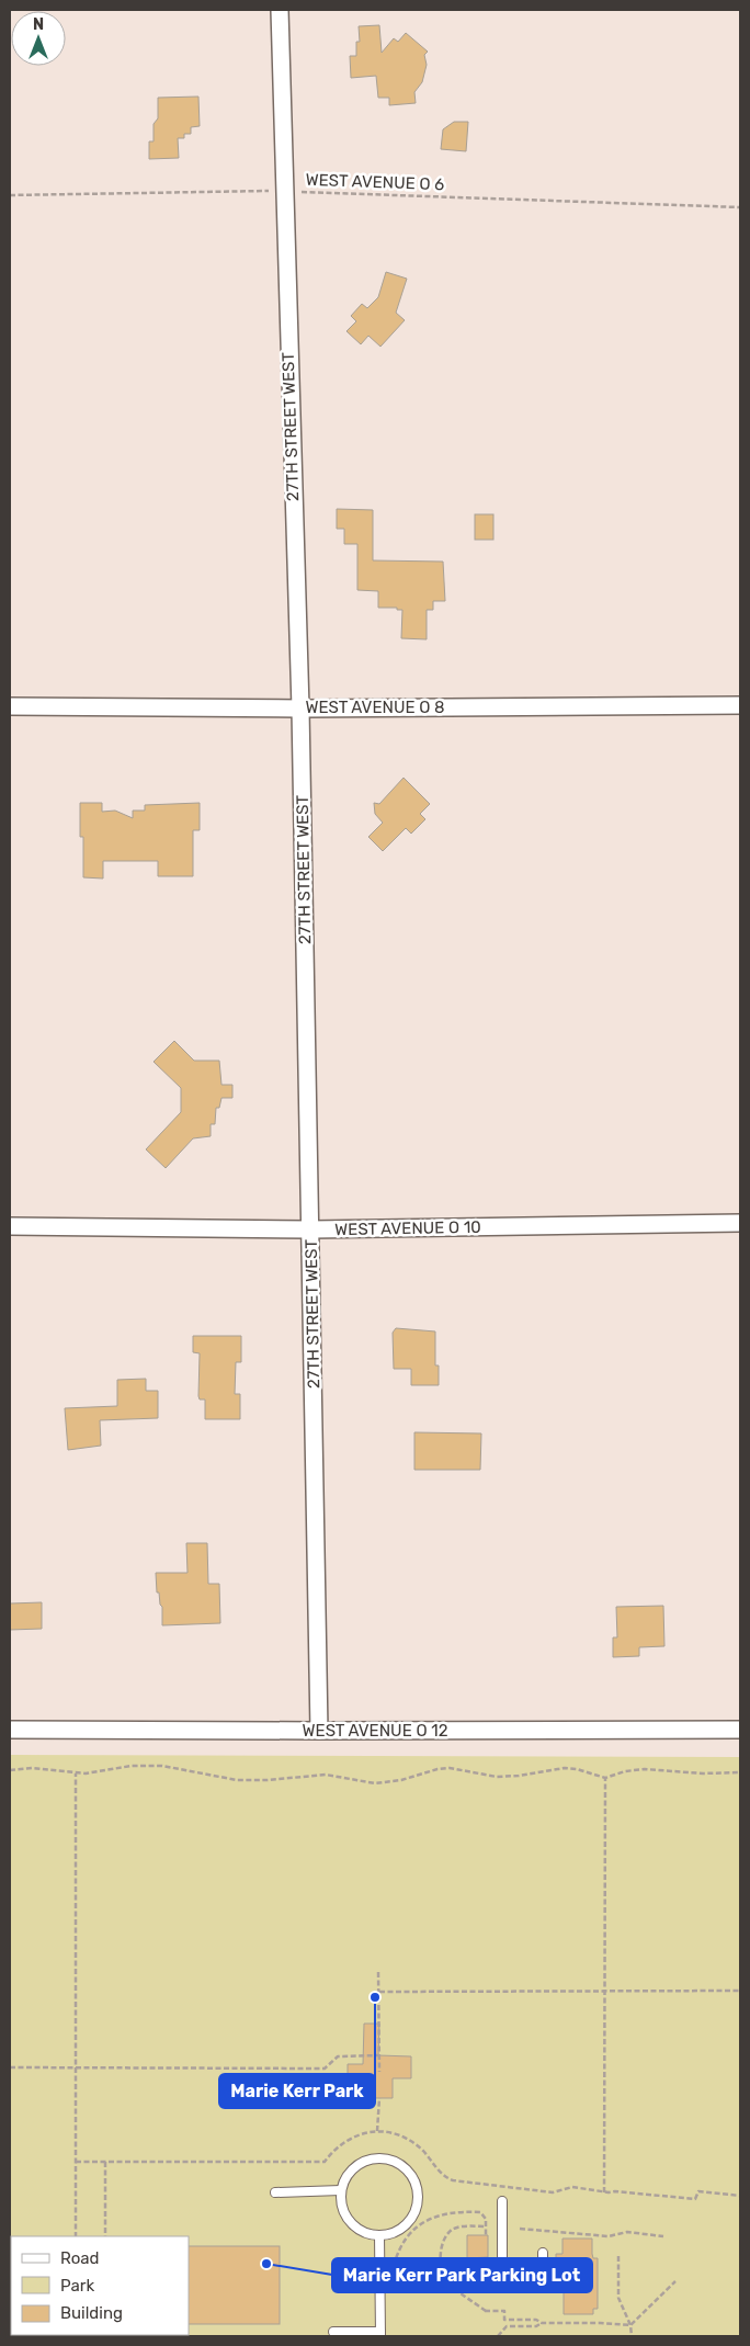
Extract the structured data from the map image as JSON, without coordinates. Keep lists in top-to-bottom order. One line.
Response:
{"streets":{"street":["27TH STREET WEST","WEST AVENUE O 8","WEST AVENUE O 10","WEST AVENUE O 12"],"path":["WEST AVENUE O 6"]},"crossings":[["WEST AVENUE O 6","27TH STREET WEST"],["27TH STREET WEST","WEST AVENUE O 8"],["27TH STREET WEST","WEST AVENUE O 10"],["27TH STREET WEST","WEST AVENUE O 12"]],"places":["Marie Kerr Park","Marie Kerr Park Parking Lot"],"legend":["Road","Park","Building"],"north":"top"}
